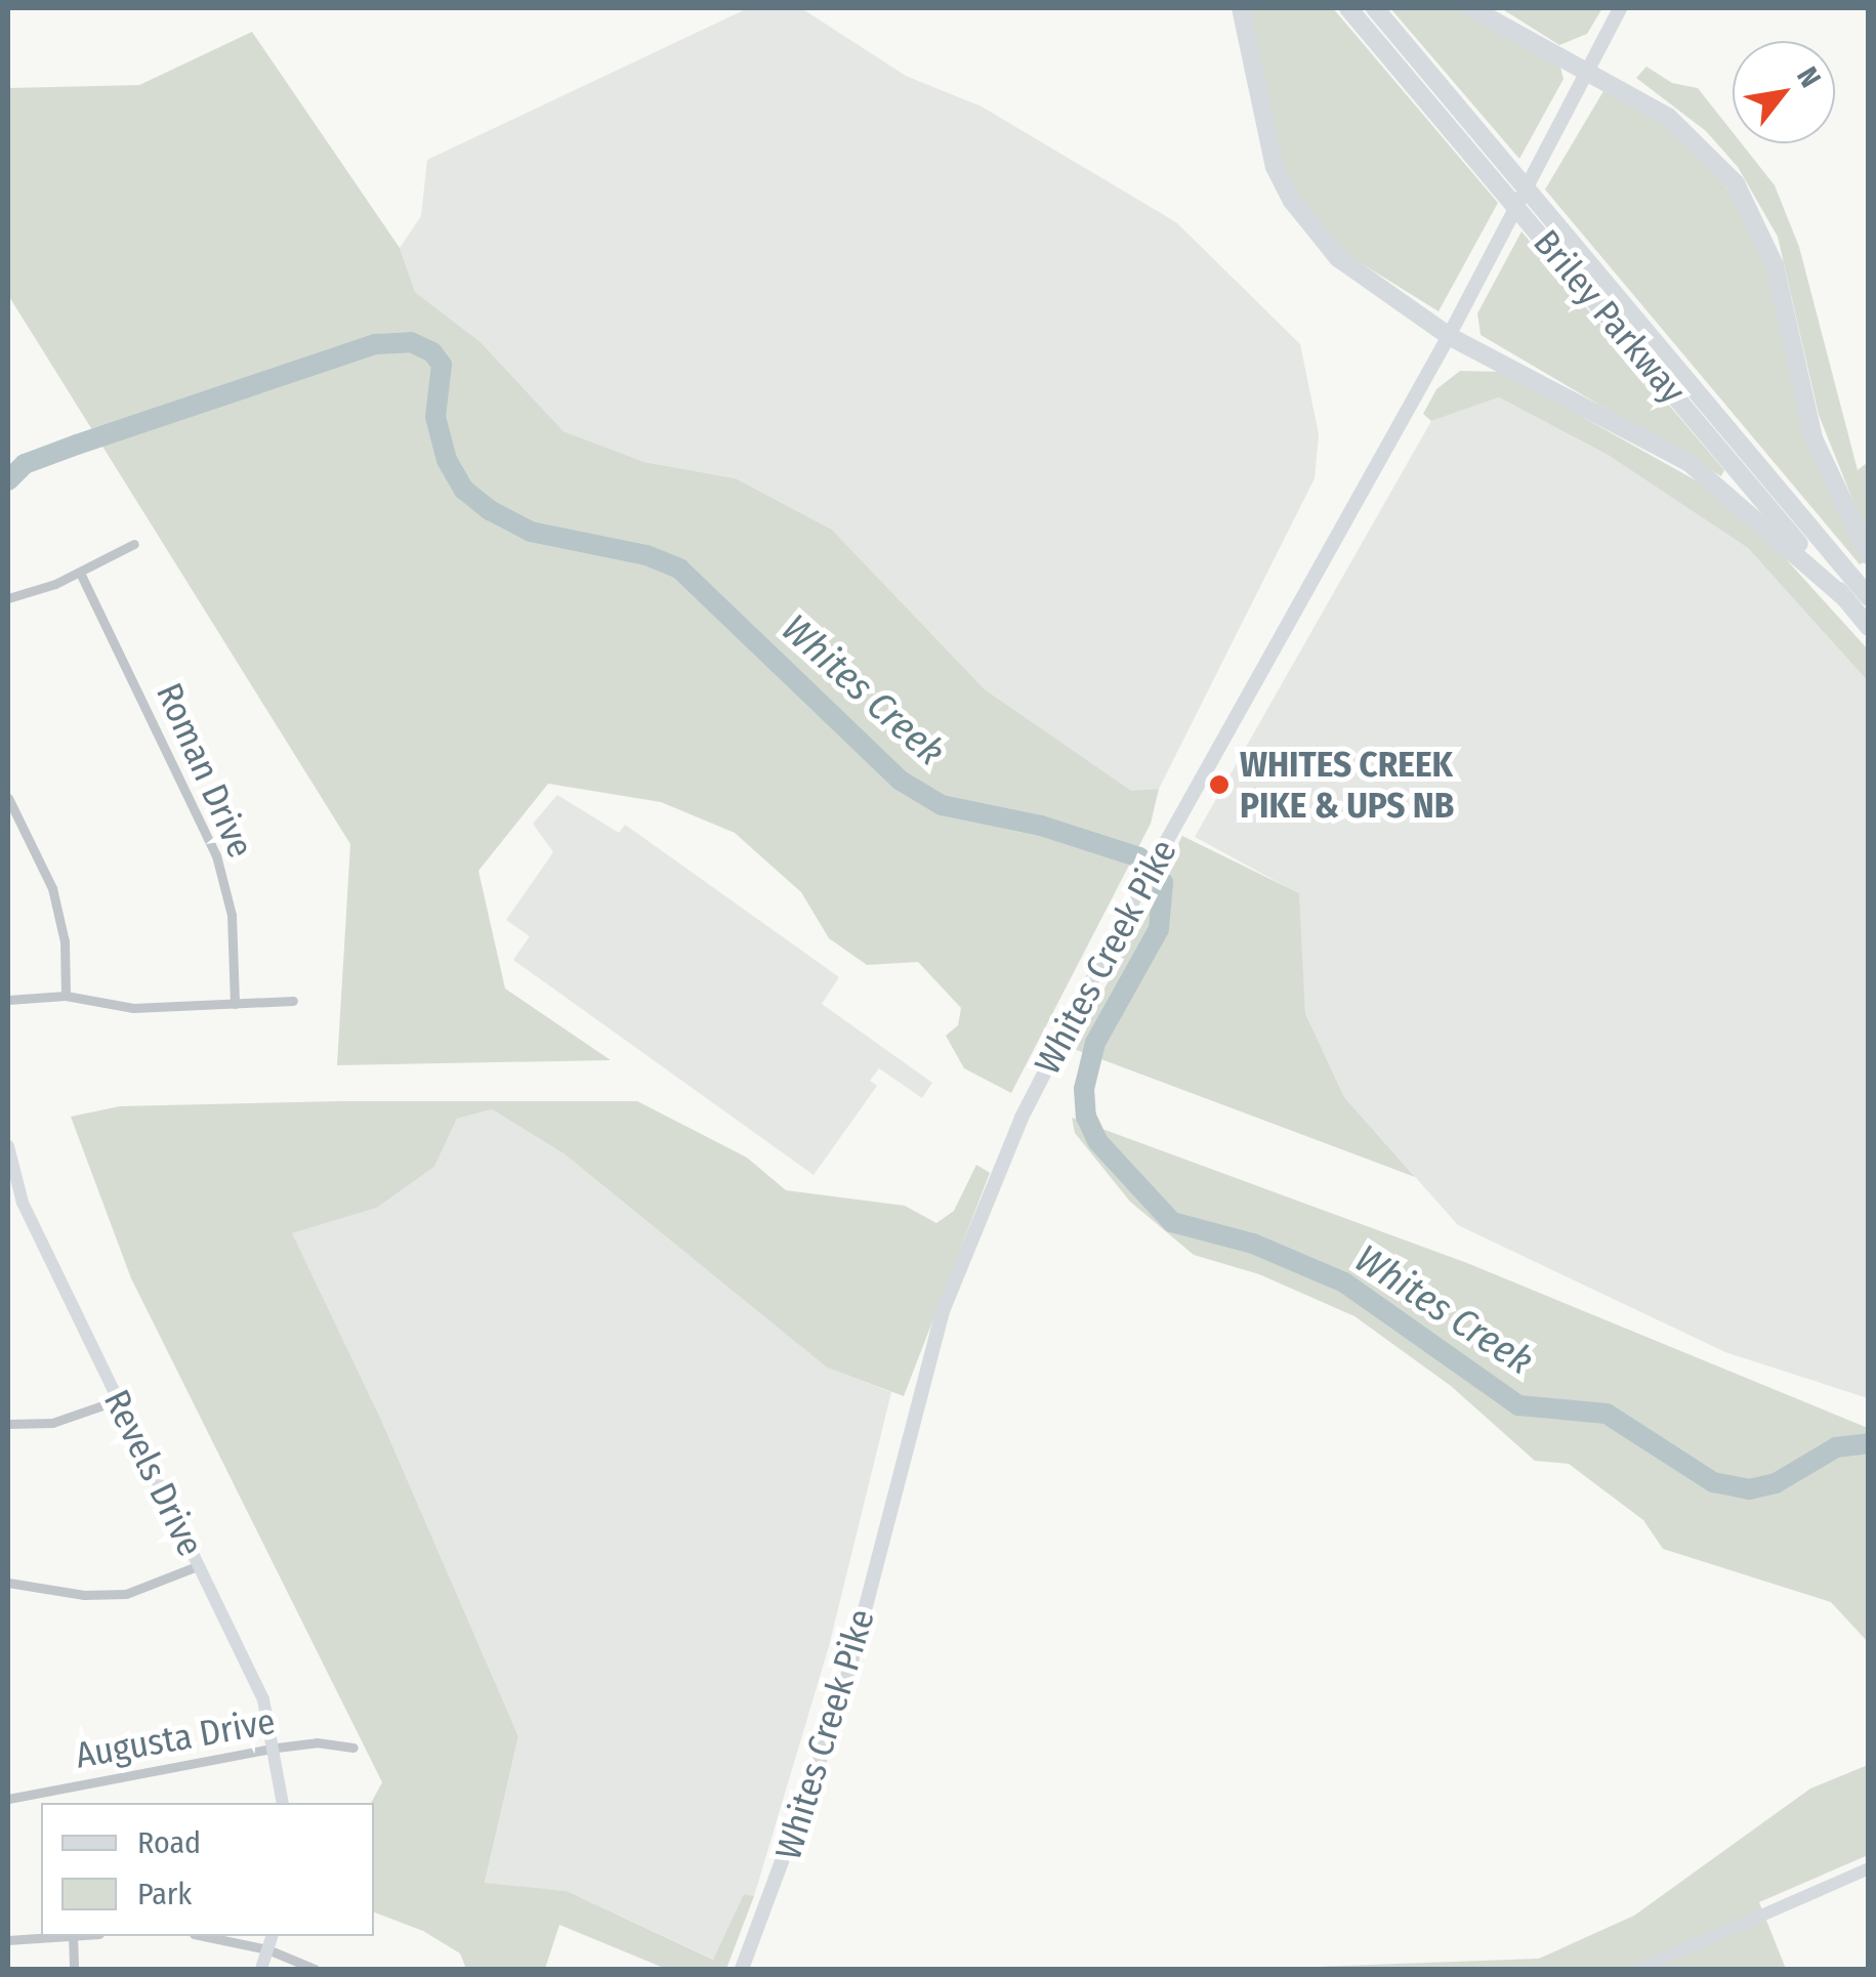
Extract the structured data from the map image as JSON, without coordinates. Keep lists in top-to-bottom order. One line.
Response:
{"streets":{"highway":["Briley Parkway"],"main road":["Whites Creek Pike"],"street":["Roman Drive","Revels Drive","Augusta Drive"]},"crossings":[["Revels Drive","Augusta Drive"]],"water":["Whites Creek"],"places":["WHITES CREEK PIKE & UPS NB"],"legend":["Road","Park"],"north":"top right"}
